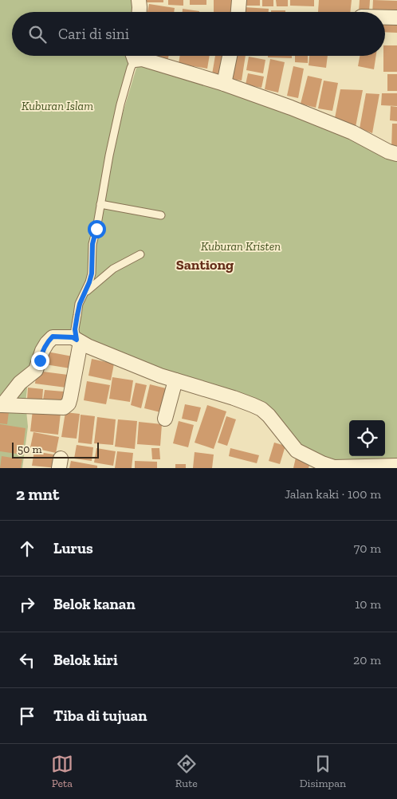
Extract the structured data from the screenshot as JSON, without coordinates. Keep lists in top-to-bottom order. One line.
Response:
{"districts":["Santiong"],"parks":["Kuburan Islam","Kuburan Kristen"],"scale_bar":"50 m","page":{"search":"Cari di sini","scale":"50 m","heading":["2 mnt","Jalan kaki · 100 m"],"list":[["Lurus","70 m"],["Belok kanan","10 m"],["Belok kiri","20 m"],"Tiba di tujuan"],"nav":["Peta","Rute","Disimpan"]}}
